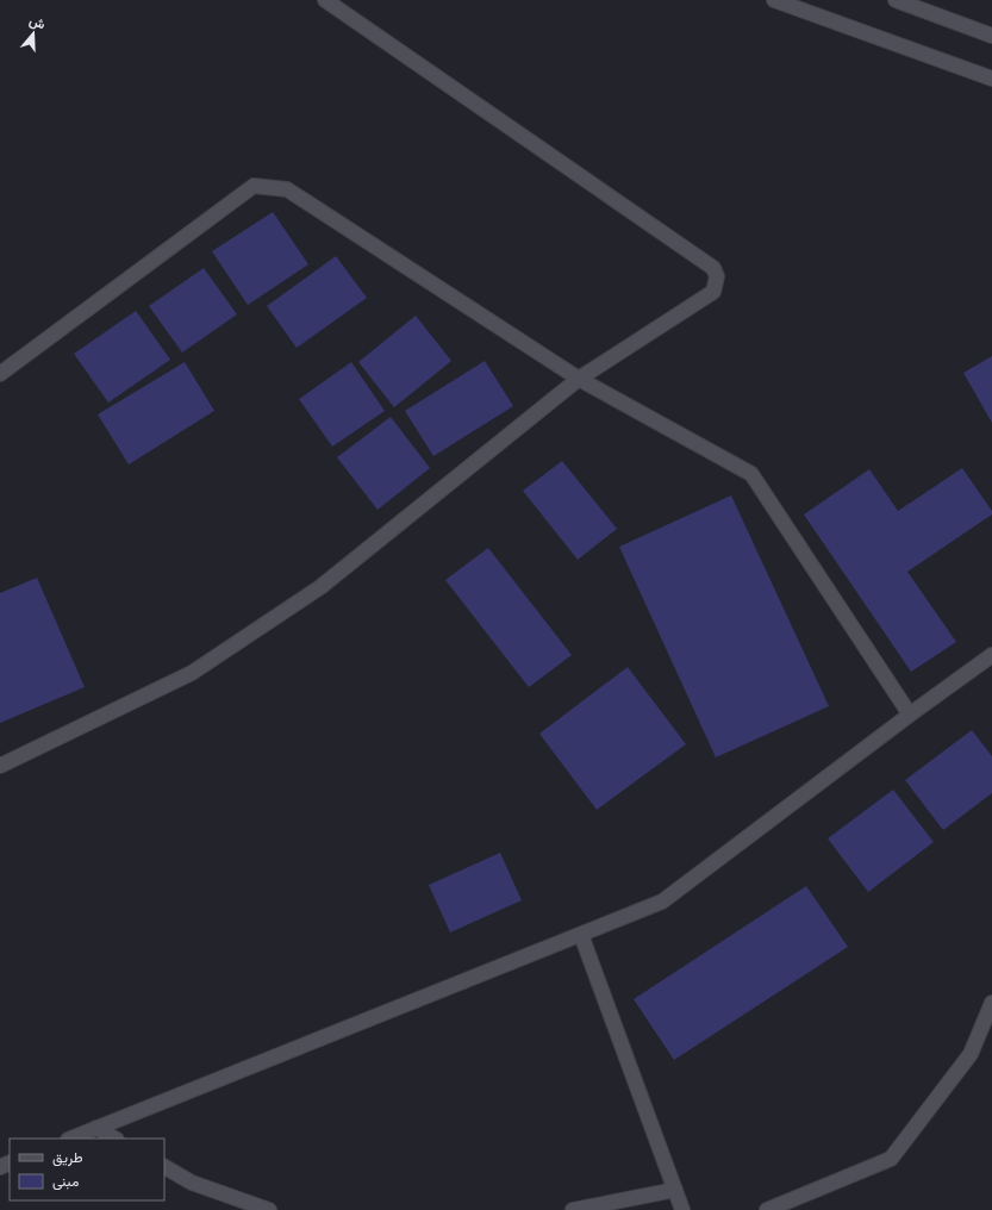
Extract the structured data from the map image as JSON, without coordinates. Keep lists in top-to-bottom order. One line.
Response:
{"legend":["طريق","مبنى"],"north":"top"}
